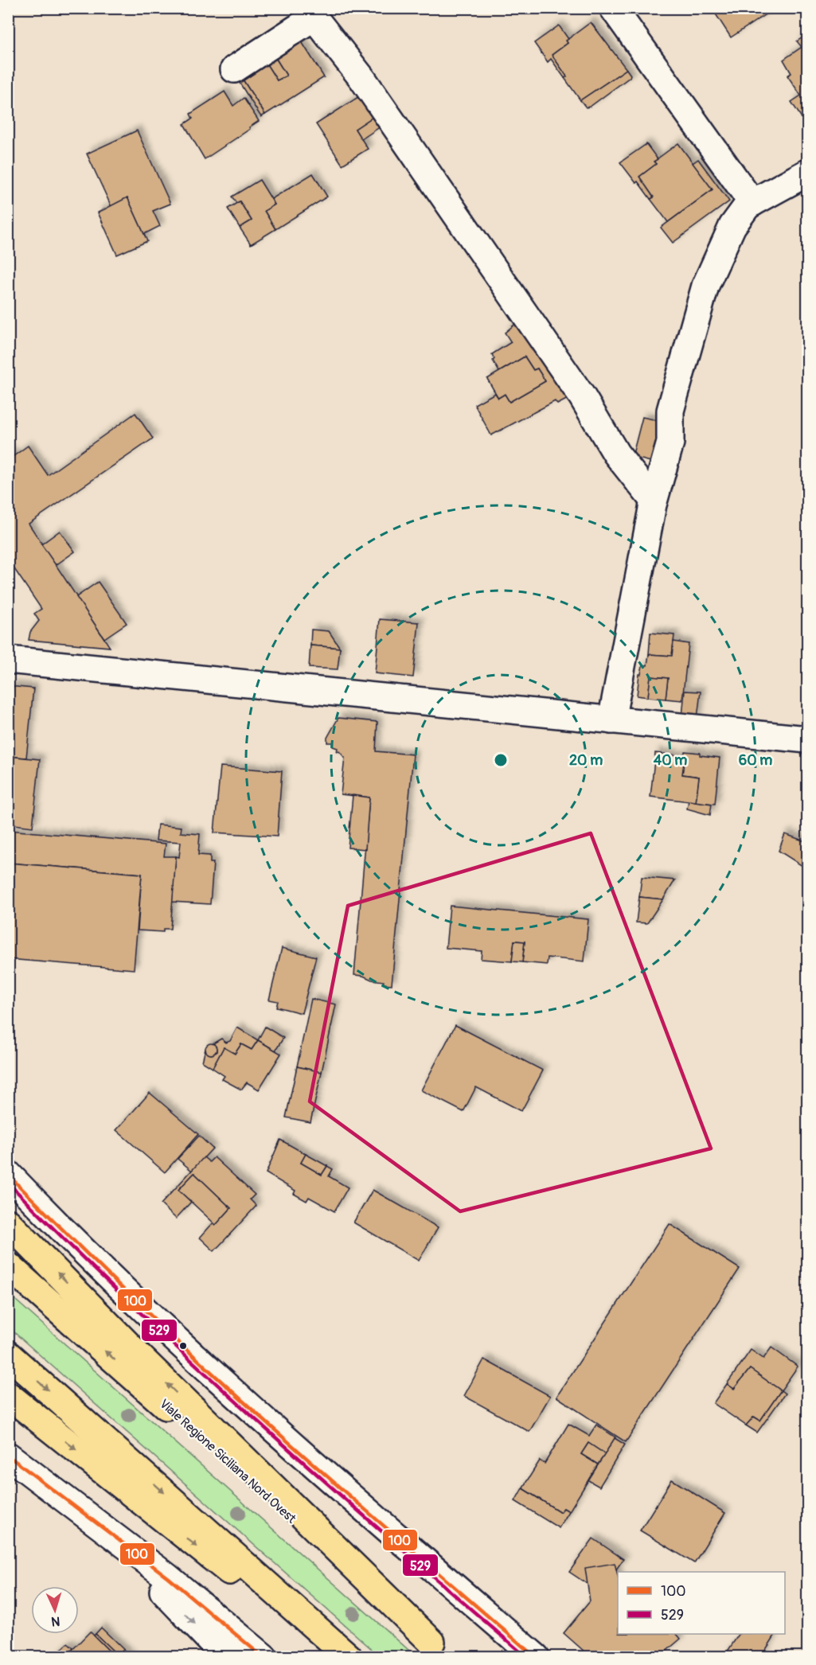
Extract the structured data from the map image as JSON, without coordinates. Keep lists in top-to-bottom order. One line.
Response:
{"streets":{"main road":["Viale Regione Siciliana Nord Ovest"]},"lines":["transit line 100","transit line 529"],"legend":["100","529"],"north":"bottom","rings":["20 m","40 m","60 m"]}
